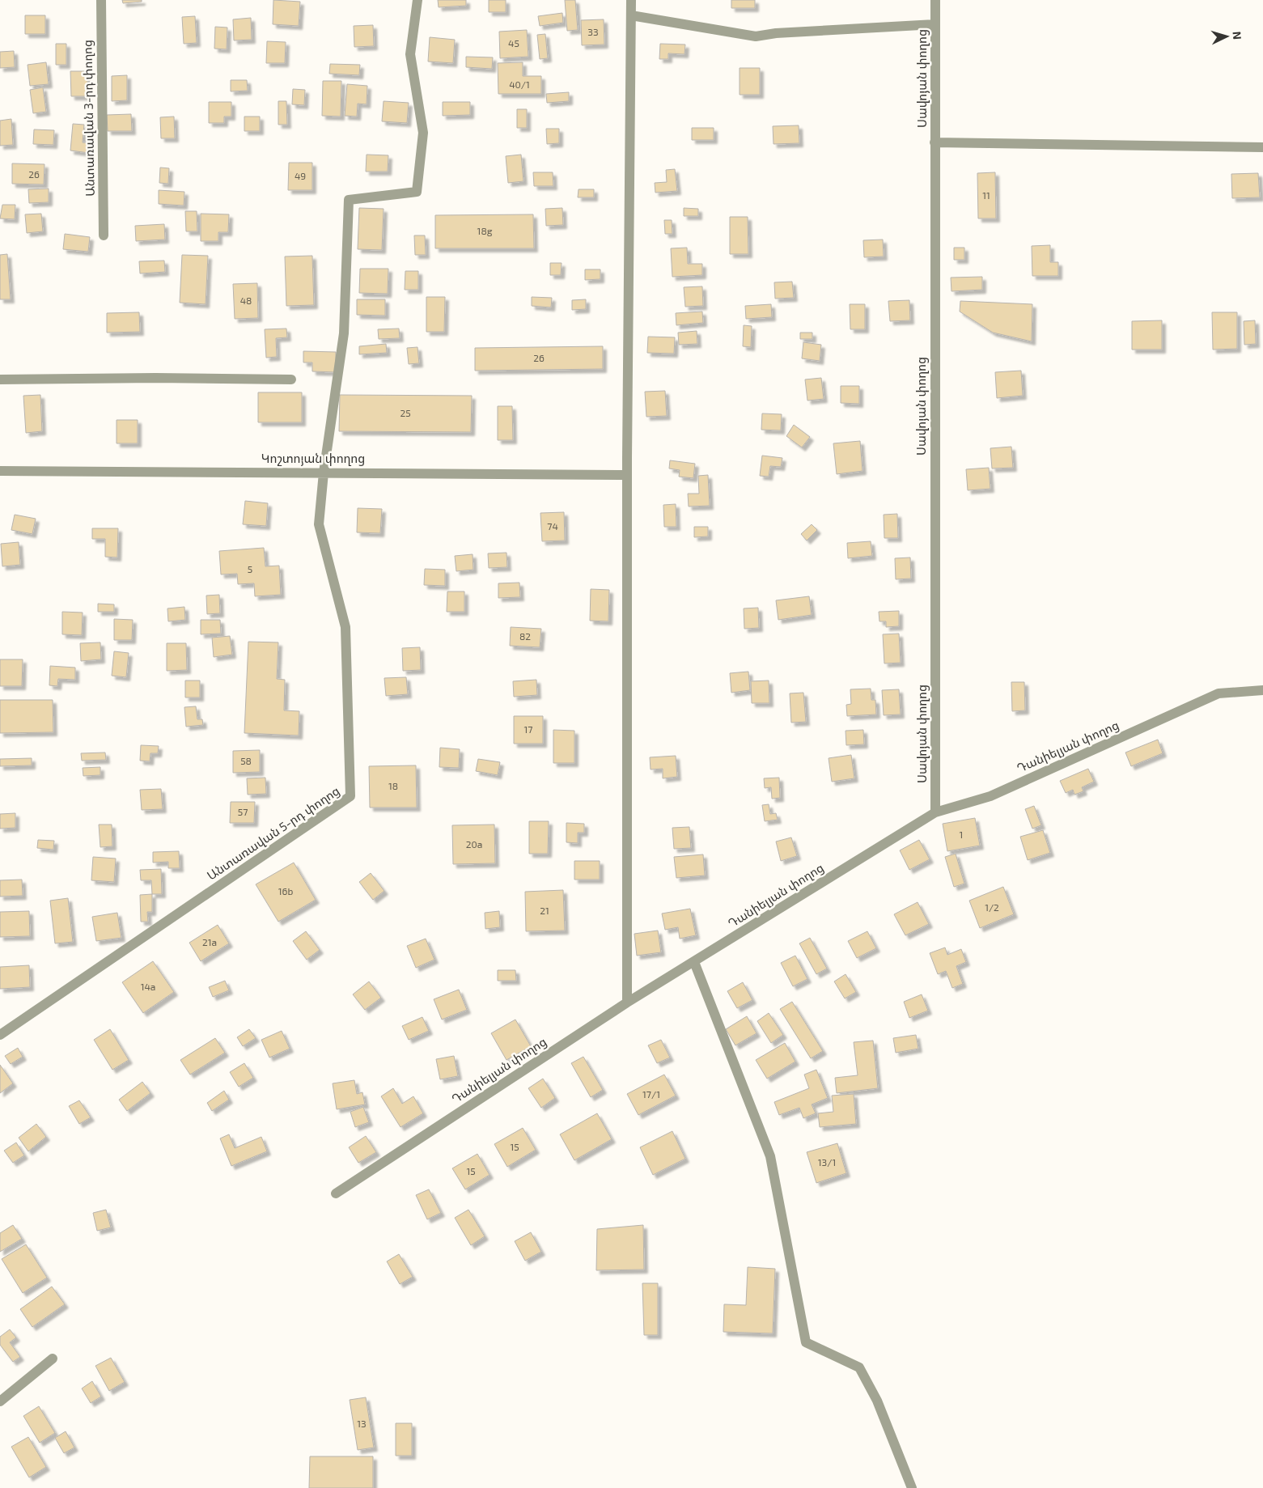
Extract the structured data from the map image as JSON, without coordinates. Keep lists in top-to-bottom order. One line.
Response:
{"streets":{"street":["Սավոյան փողոց","Անտառավան 3-րդ փողոց","Կոշտոյան փողոց","Դանիելյան փողոց","Անտառավան 5-րդ փողոց"]},"crossings":[["Սավոյան փողոց","Դանիելյան փողոց"],["Կոշտոյան փողոց","Անտառավան 5-րդ փողոց"]],"house_numbers":["33","45","40/1","26","49","11","18g","48","26","25","74","5","82","17","58","18","57","1","20a","16b","1/2","21","21a","14a","17/1","15","13/1","15","13"],"north":"right"}
